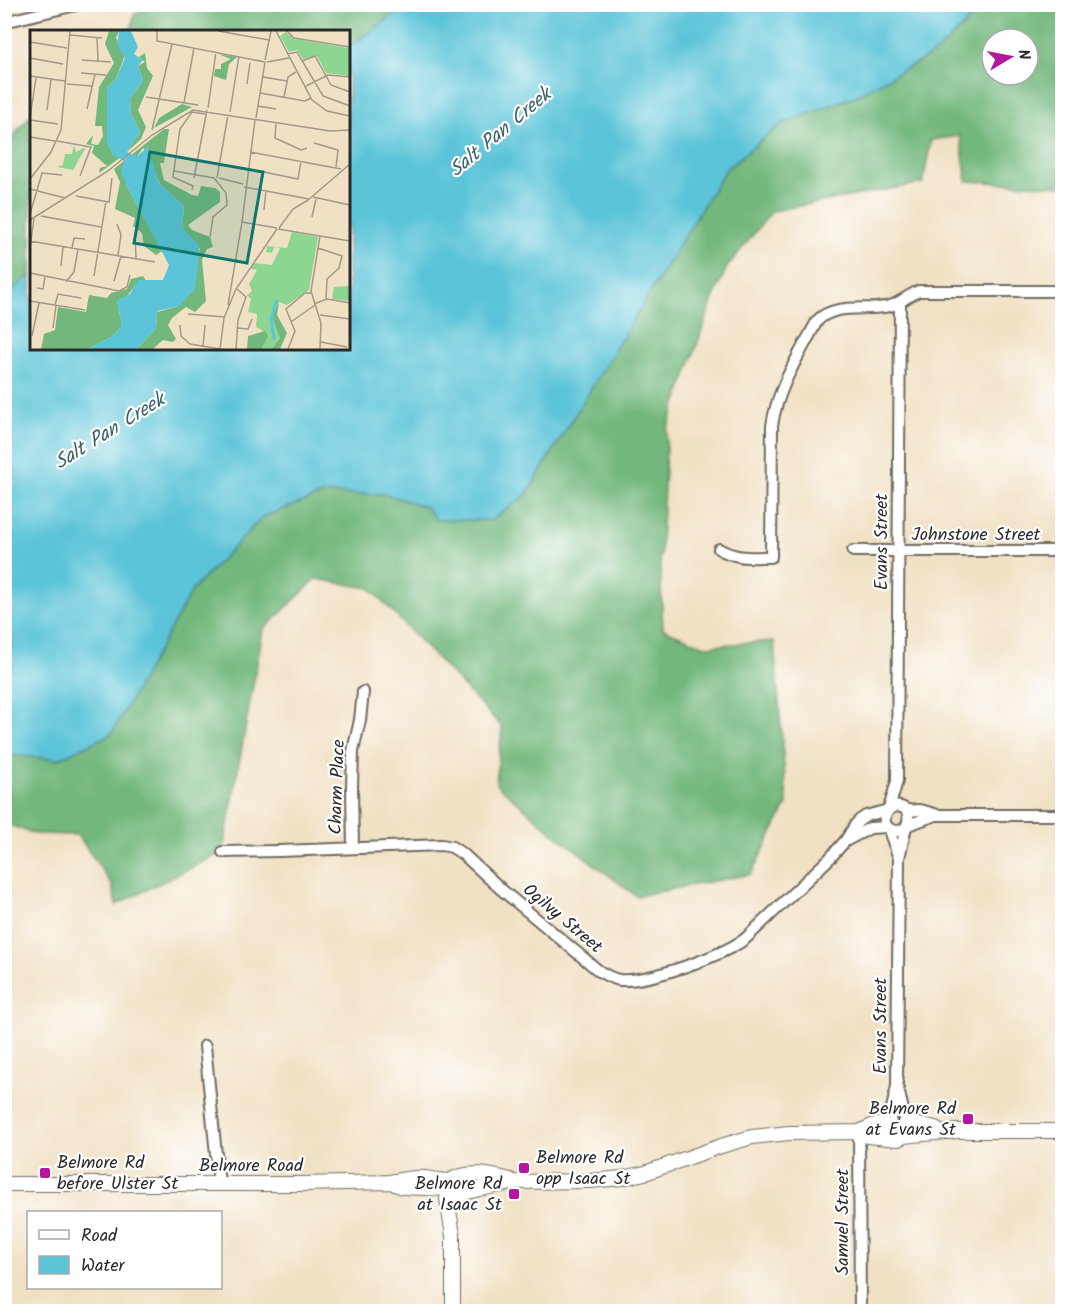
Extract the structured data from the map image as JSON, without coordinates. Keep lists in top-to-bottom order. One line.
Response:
{"streets":{"street":["Johnstone Street","Evans Street","Charm Place","Ogilvy Street","Belmore Road","Samuel Street"]},"crossings":[["Johnstone Street","Evans Street"],["Evans Street","Ogilvy Street"],["Evans Street","Belmore Road"],["Charm Place","Ogilvy Street"],["Belmore Road","Samuel Street"]],"water":["Salt Pan Creek"],"places":{"transit":["Belmore Rd at Evans St","Belmore Rd opp Isaac St","Belmore Rd before Ulster St","Belmore Rd at Isaac St"]},"legend":["Road","Water"],"north":"right"}
